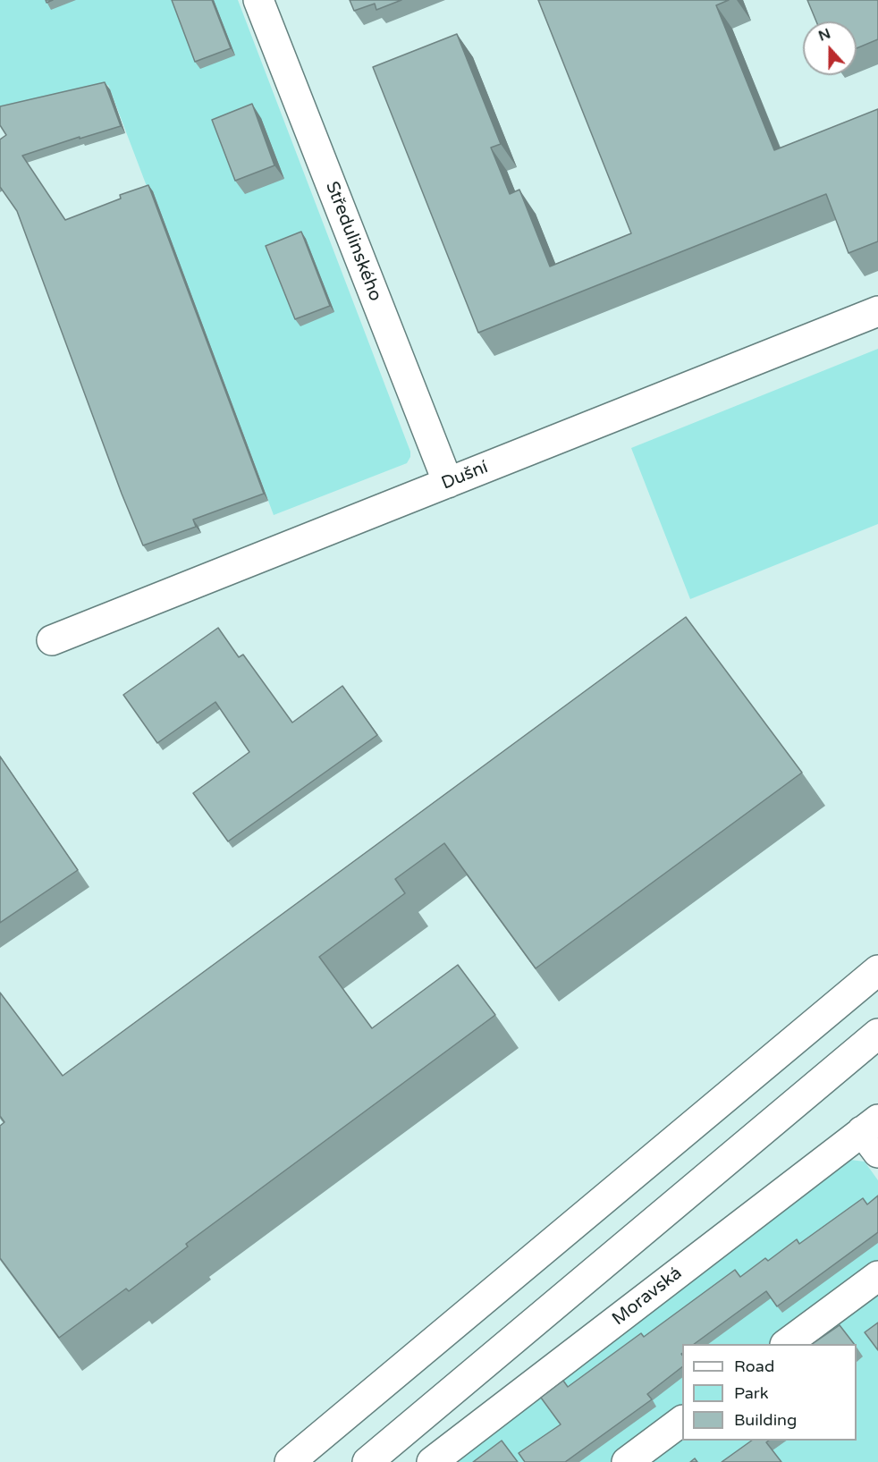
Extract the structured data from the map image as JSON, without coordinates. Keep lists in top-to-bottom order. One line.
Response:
{"streets":{"street":["Středulinského","Dušní","Moravská"]},"crossings":[["Středulinského","Dušní"]],"legend":["Road","Park","Building"],"north":"top"}
